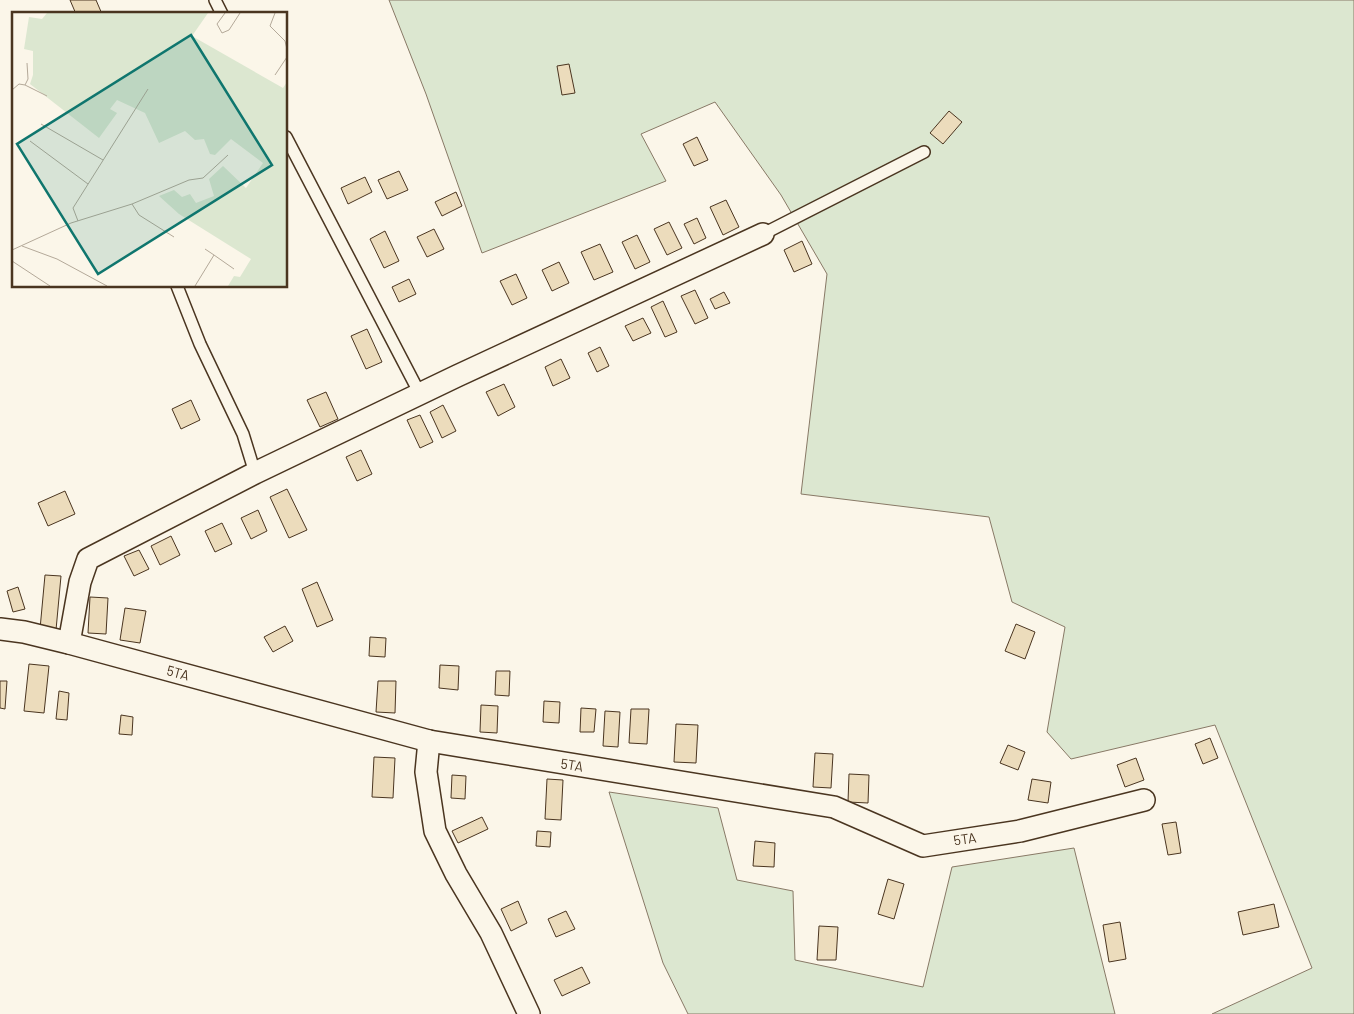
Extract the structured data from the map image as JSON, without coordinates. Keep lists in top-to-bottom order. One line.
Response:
{"streets":{"street":["5TA"]}}
